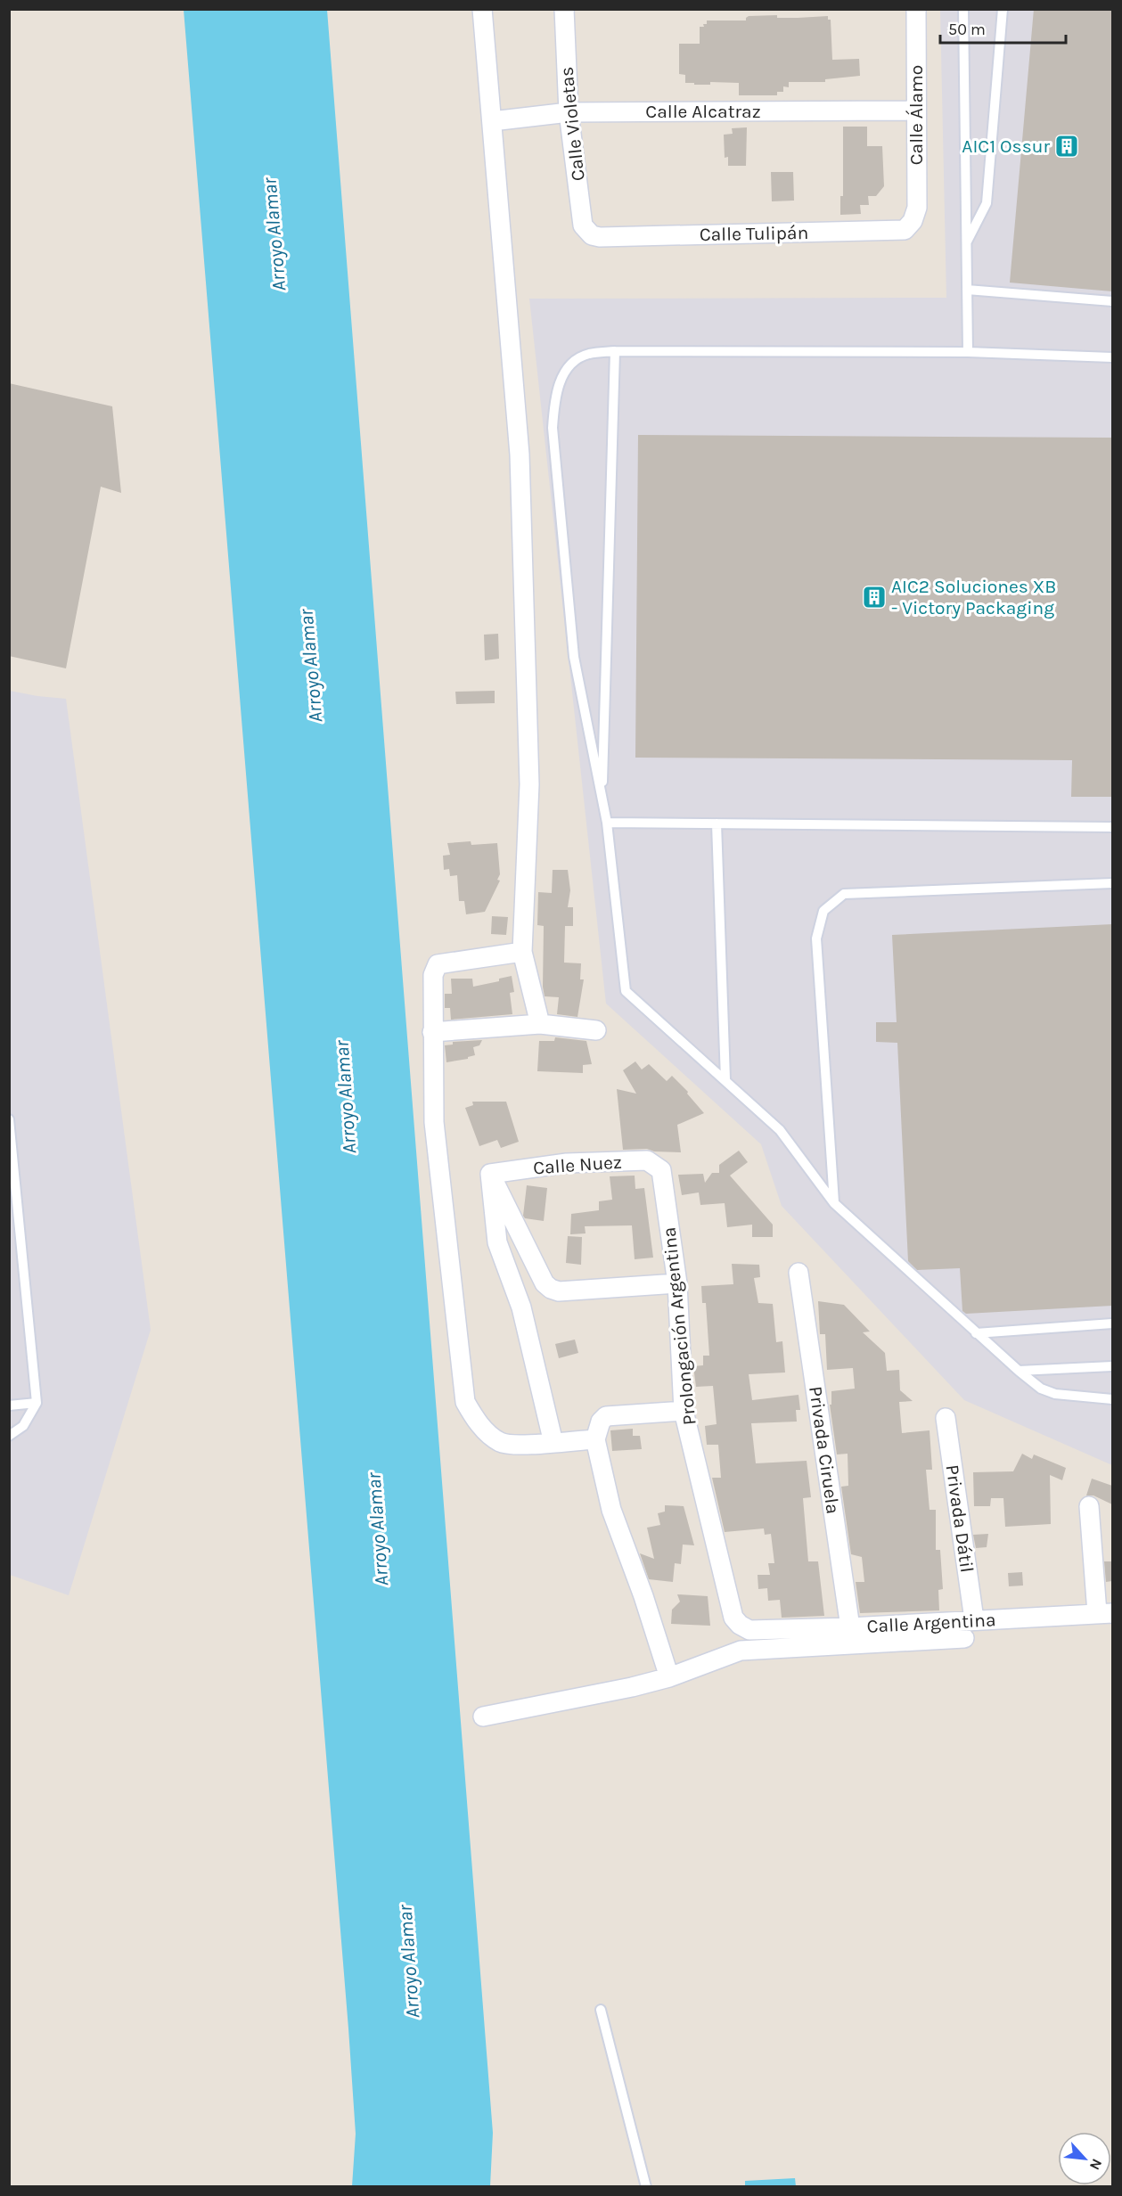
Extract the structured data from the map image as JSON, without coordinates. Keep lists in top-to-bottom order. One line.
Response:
{"streets":{"street":["Calle Alcatraz","Calle Álamo","Calle Violetas","Calle Tulipán","Calle Nuez","Prolongación Argentina","Privada Ciruela","Privada Dátil","Calle Argentina"]},"crossings":[["Calle Alcatraz","Calle Álamo"],["Calle Alcatraz","Calle Violetas"],["Calle Álamo","Calle Tulipán"],["Calle Violetas","Calle Tulipán"],["Calle Nuez","Prolongación Argentina"],["Prolongación Argentina","Calle Argentina"],["Privada Ciruela","Calle Argentina"],["Privada Dátil","Calle Argentina"]],"water":["Arroyo Alamar"],"places":{"building":["AIC1 Ossur","AIC2 Soluciones XB - Victory Packaging"]},"scale_bar":"50 m","north":"bottom right"}
